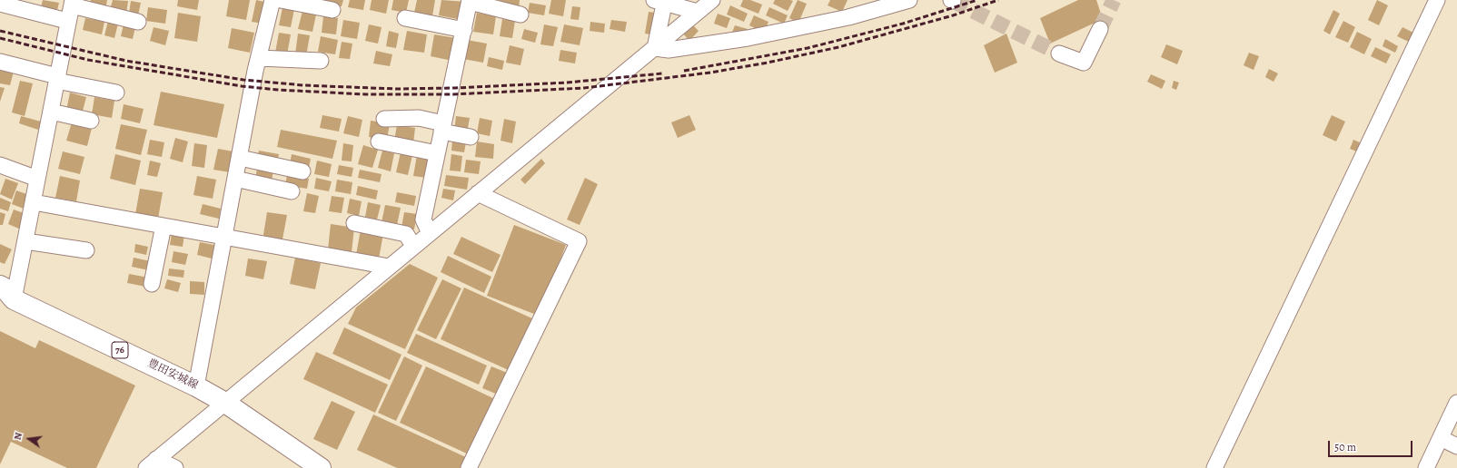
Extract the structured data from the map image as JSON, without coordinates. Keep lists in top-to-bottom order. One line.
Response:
{"streets":{"main road":["76","豊田安城線"]},"scale_bar":"50 m","north":"left"}
